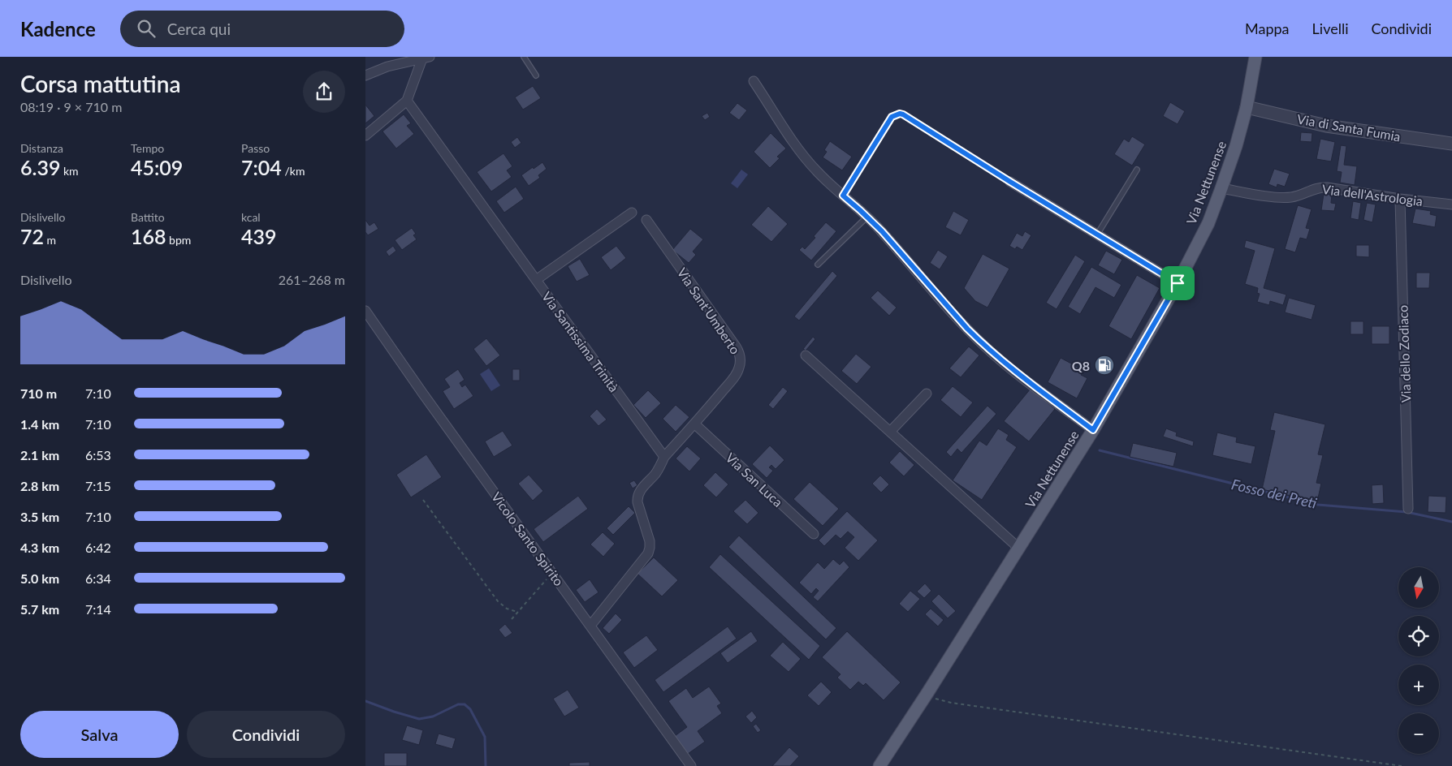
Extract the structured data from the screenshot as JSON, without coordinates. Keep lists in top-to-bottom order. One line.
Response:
{"streets":{"main road":["Via Nettunense"],"street":["Via di Santa Fumia","Via dell'Astrologia","Via Sant'Umberto","Via Santissima Trinità","Via dello Zodiaco","Via San Luca","Vicolo Santo Spirito"]},"crossings":[["Via di Santa Fumia","Via Nettunense"],["Via Nettunense","Via dell'Astrologia"],["Via dell'Astrologia","Via dello Zodiaco"],["Via Sant'Umberto","Via Santissima Trinità"],["Via Sant'Umberto","Via San Luca"]],"water":["Fosso dei Preti"],"places":{"fuel station":["Q8"]},"north":"bottom","page":{"header":"Kadence","search":"Cerca qui","nav":["Mappa","Livelli","Condividi"],"heading":["Corsa mattutina","08:19 · 9 × 710 m"],"stats":[["Distanza","6.39 km"],["Tempo","45:09"],["Passo","7:04 /km"],["Dislivello","72 m"],["Battito","168 bpm"],["kcal","439"]],"chart":["Dislivello","261–268 m"],"list":[{"name":"710 m","note":"7:10"},{"name":"1.4 km","note":"7:10"},{"name":"2.1 km","note":"6:53"},{"name":"2.8 km","note":"7:15"},{"name":"3.5 km","note":"7:10"},{"name":"4.3 km","note":"6:42"},{"name":"5.0 km","note":"6:34"},{"name":"5.7 km","note":"7:14"}],"map_buttons":["+","−"],"buttons":["Salva","Condividi"]}}
